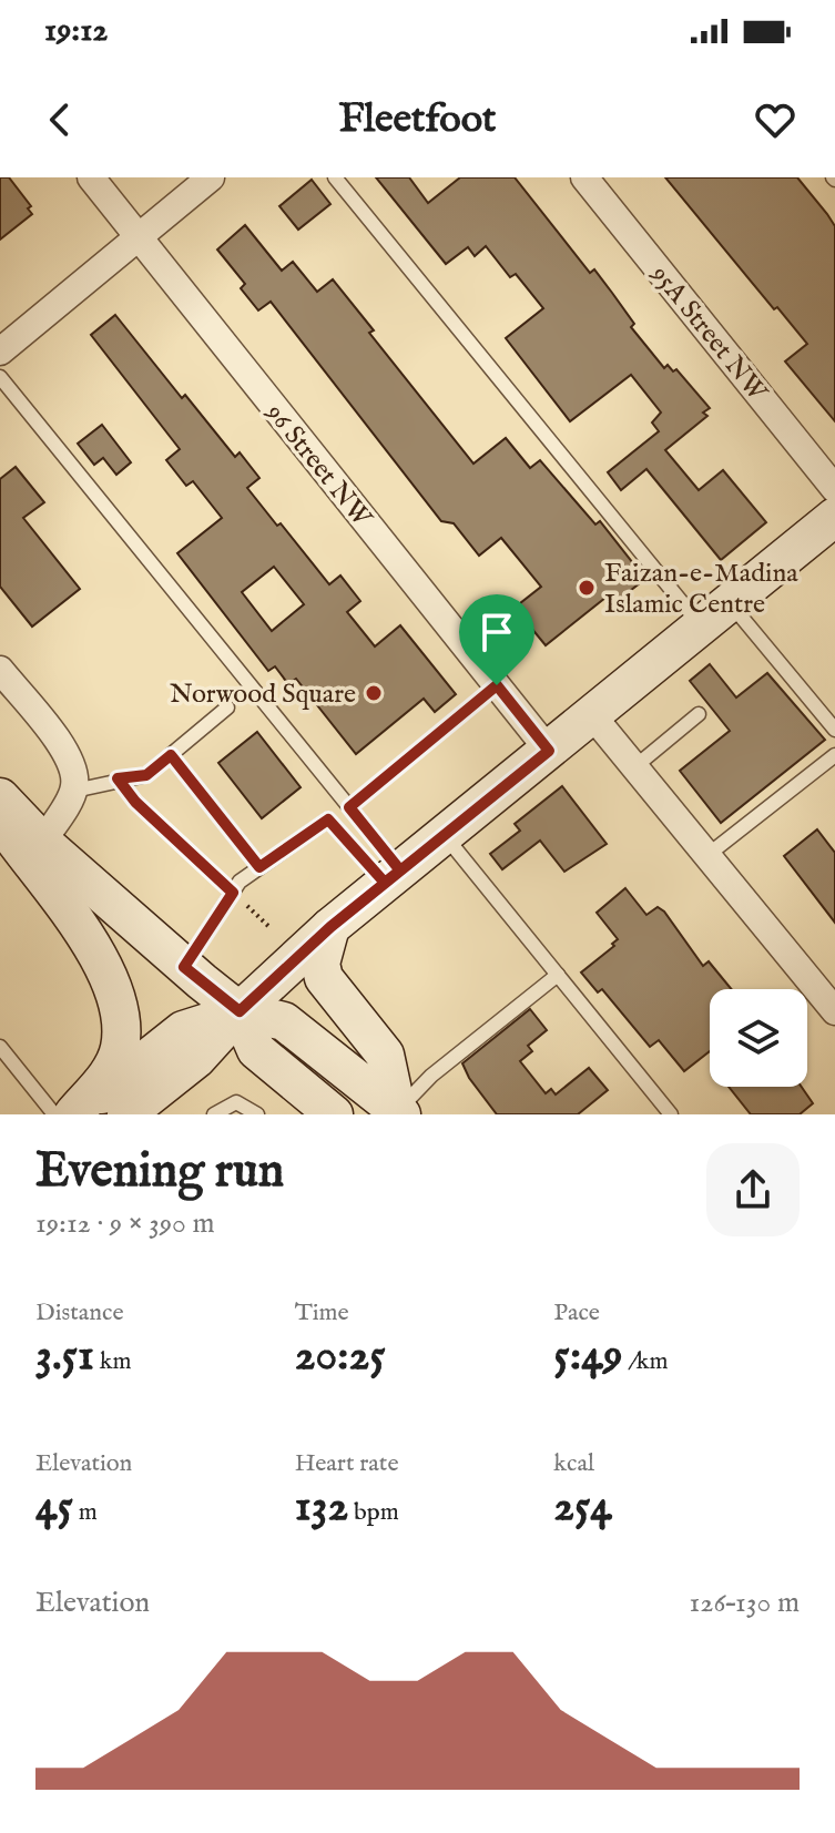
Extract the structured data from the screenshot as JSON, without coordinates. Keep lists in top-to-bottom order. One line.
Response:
{"streets":{"street":["95A Street NW","96 Street NW"]},"places":["Faizan-e-Madina Islamic Centre","Norwood Square"],"page":{"status":"19:12","header":"Fleetfoot","heading":["Evening run","19:12 · 9 × 390 m"],"stats":[["Distance","3.51 km"],["Time","20:25"],["Pace","5:49 /km"],["Elevation","45 m"],["Heart rate","132 bpm"],["kcal","254"]],"chart":["Elevation","126–130 m"]}}
